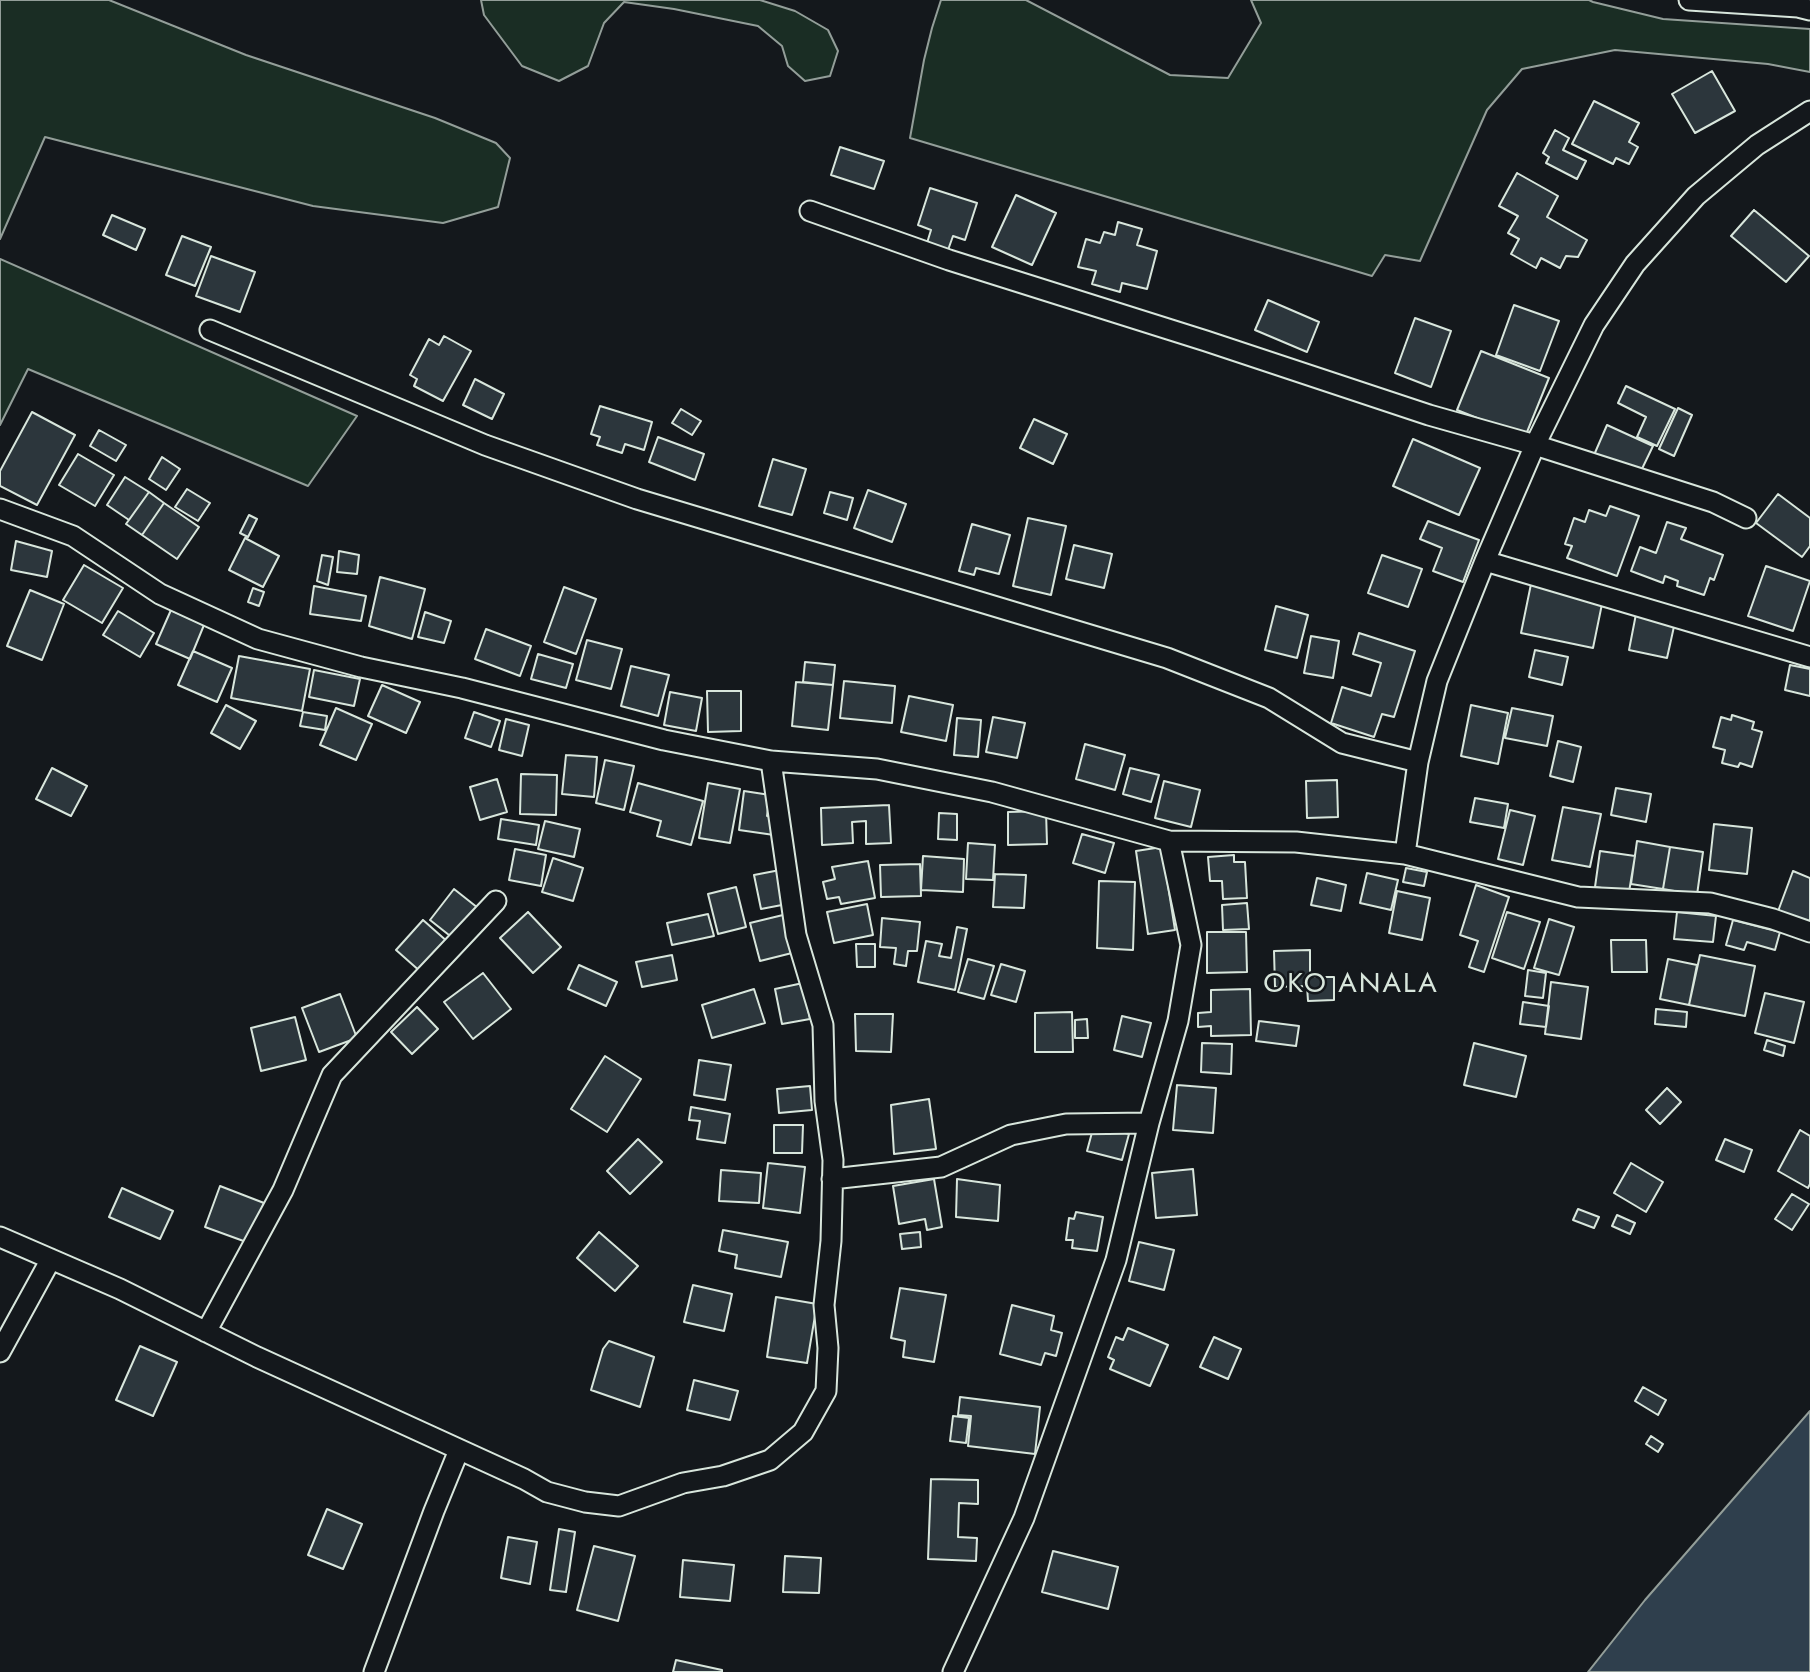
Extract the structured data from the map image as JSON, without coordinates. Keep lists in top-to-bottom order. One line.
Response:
{"districts":["OKO ANALA"]}
